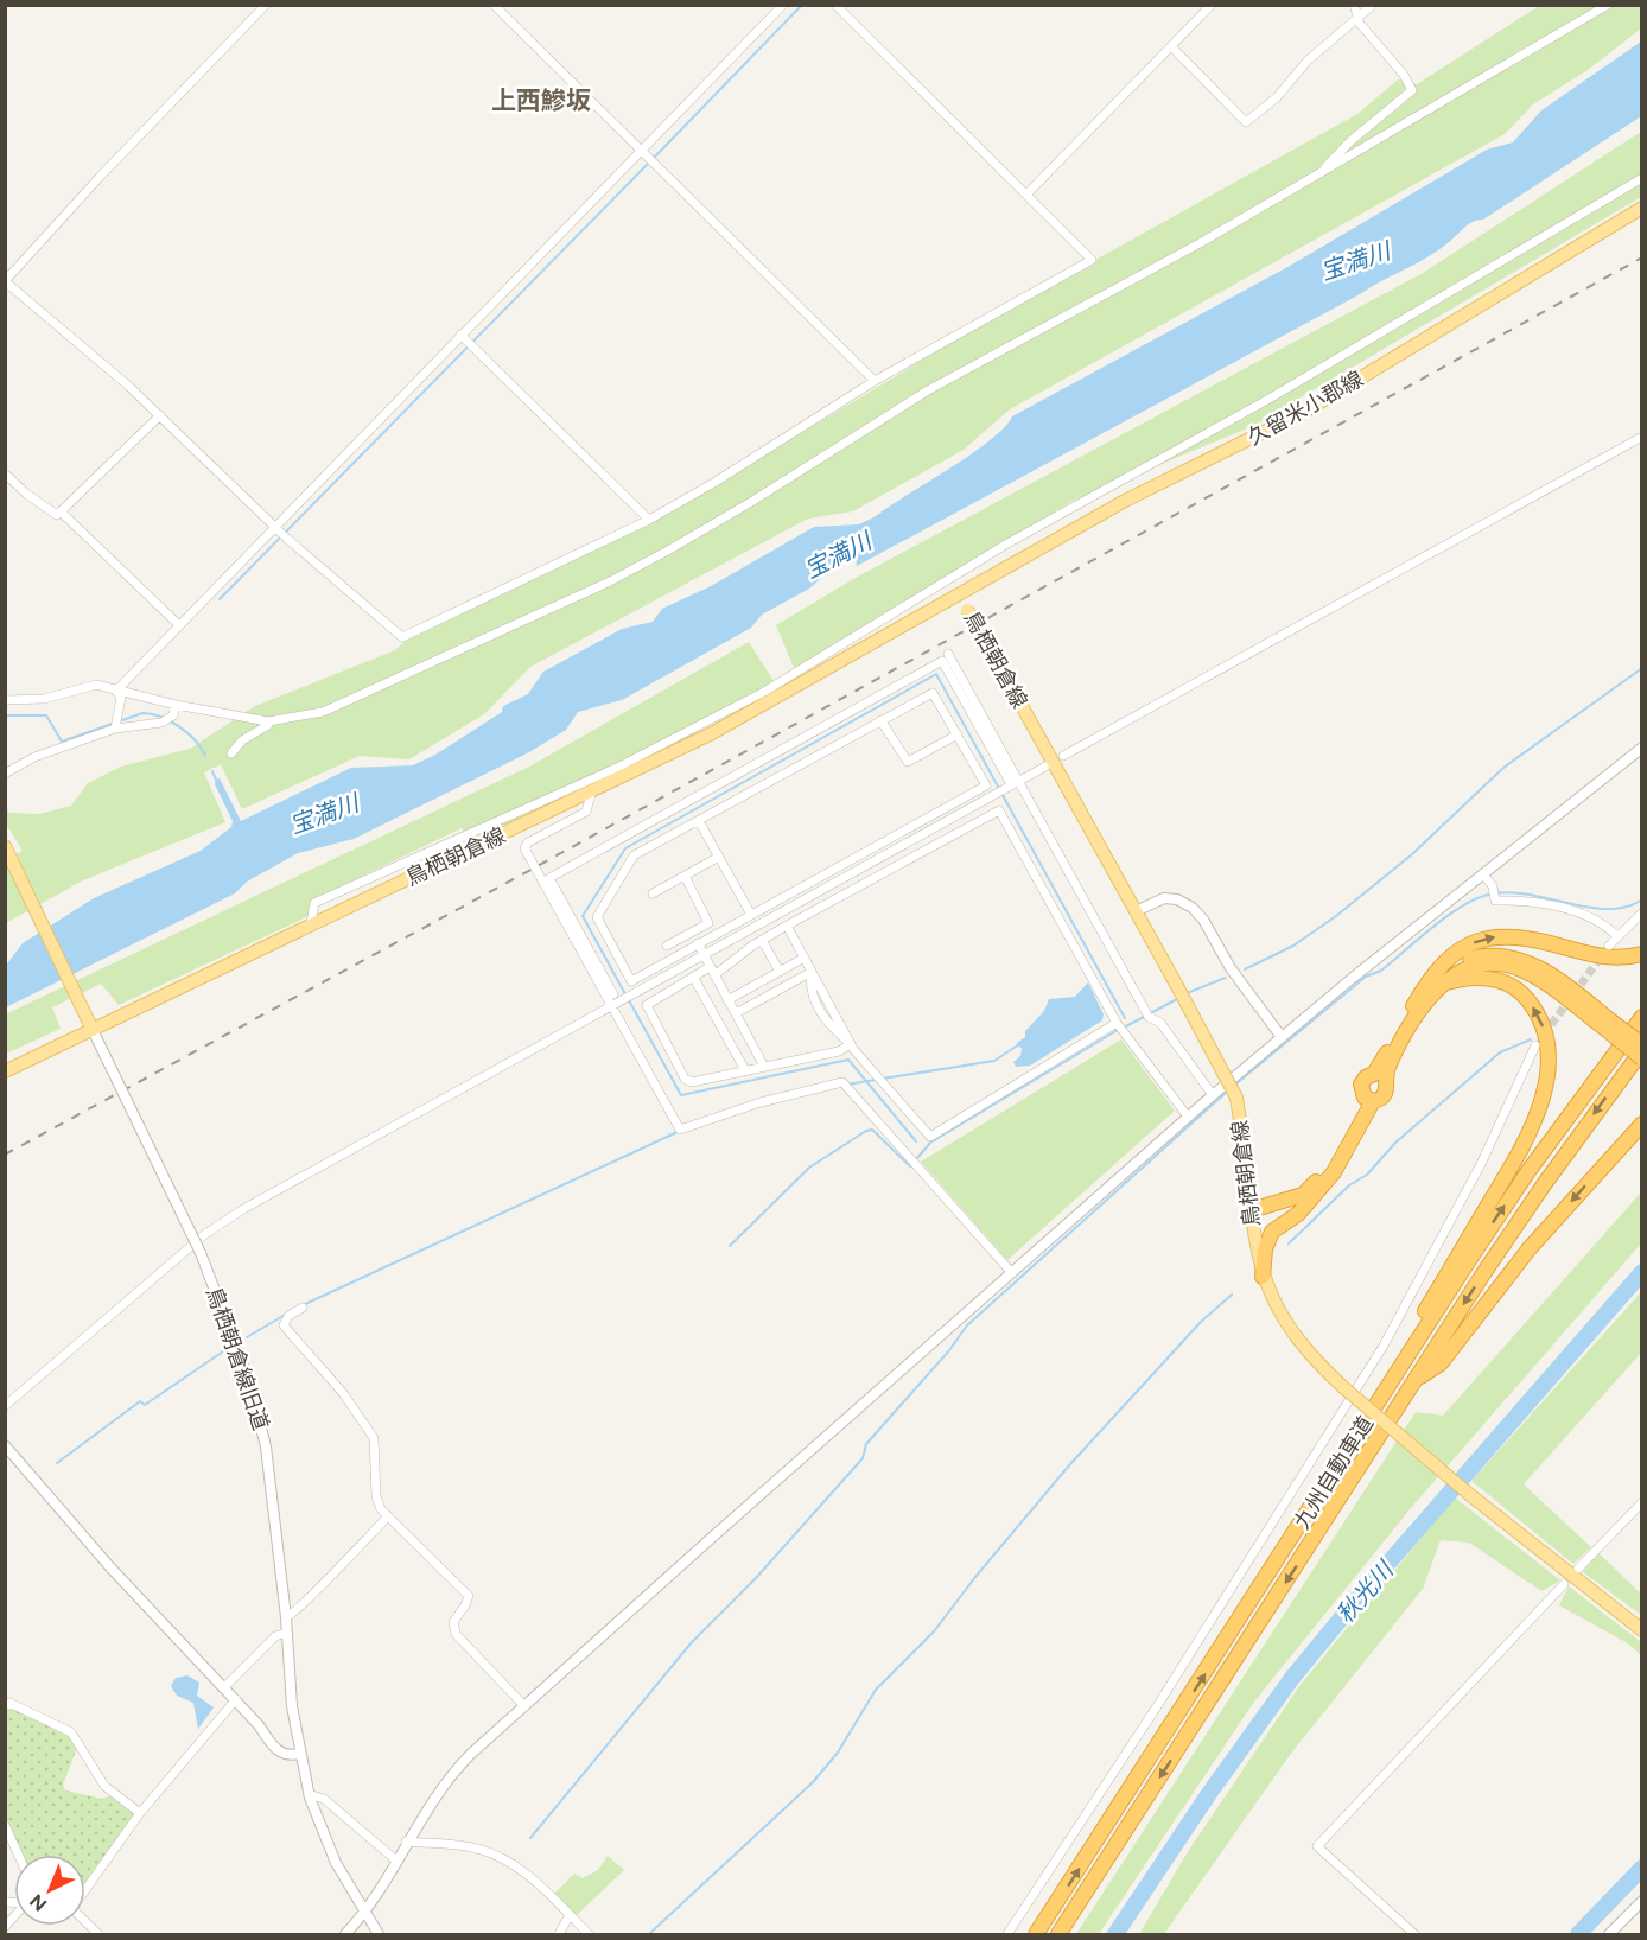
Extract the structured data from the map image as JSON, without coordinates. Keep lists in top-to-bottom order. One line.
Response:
{"streets":{"highway":["九州自動車道"],"main road":["久留米小郡線","鳥栖朝倉線"],"street":["鳥栖朝倉線旧道"]},"crossings":[["久留米小郡線","鳥栖朝倉線"],["鳥栖朝倉線","鳥栖朝倉線旧道"]],"districts":["上西鰺坂"],"water":["宝満川","秋光川"],"north":"bottom left"}
